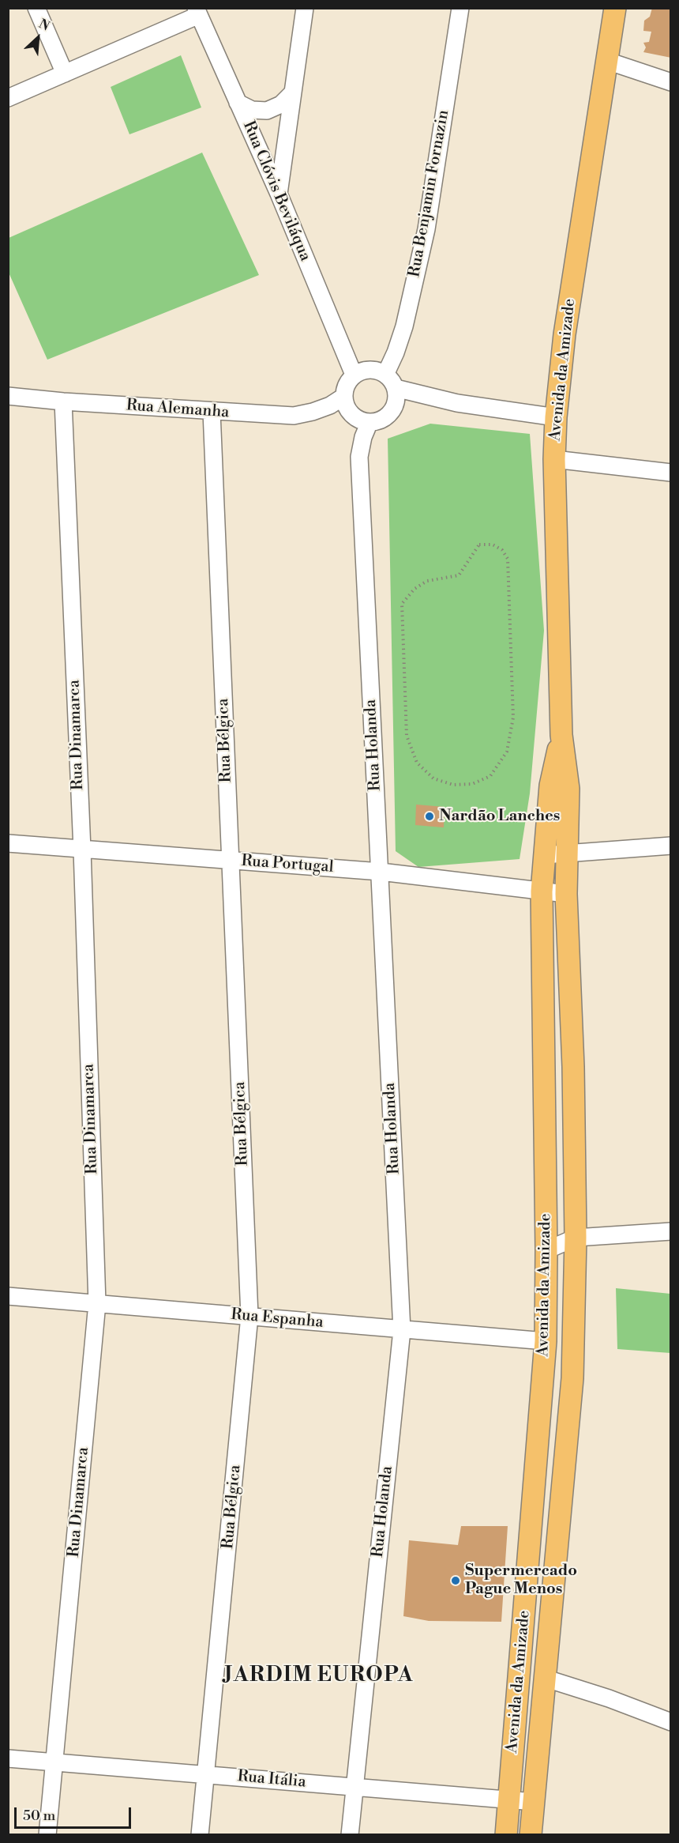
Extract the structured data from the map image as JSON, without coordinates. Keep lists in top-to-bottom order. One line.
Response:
{"streets":{"main road":["Avenida da Amizade"],"street":["Rua Clóvis Beviláqua","Rua Benjamin Fornazin","Rua Alemanha","Rua Dinamarca","Rua Bélgica","Rua Holanda","Rua Portugal","Rua Espanha","Rua Itália"]},"crossings":[["Rua Clóvis Beviláqua","Rua Benjamin Fornazin"],["Rua Clóvis Beviláqua","Rua Alemanha"],["Rua Clóvis Beviláqua","Rua Holanda"],["Rua Benjamin Fornazin","Rua Alemanha"],["Rua Benjamin Fornazin","Rua Holanda"],["Avenida da Amizade","Rua Portugal"],["Avenida da Amizade","Rua Espanha"],["Avenida da Amizade","Rua Itália"],["Rua Alemanha","Rua Dinamarca"],["Rua Alemanha","Rua Bélgica"],["Rua Alemanha","Rua Holanda"],["Rua Dinamarca","Rua Portugal"],["Rua Dinamarca","Rua Espanha"],["Rua Dinamarca","Rua Itália"],["Rua Bélgica","Rua Portugal"],["Rua Bélgica","Rua Espanha"],["Rua Bélgica","Rua Itália"],["Rua Holanda","Rua Portugal"],["Rua Holanda","Rua Espanha"],["Rua Holanda","Rua Itália"]],"districts":["JARDIM EUROPA"],"places":["Nardão Lanches","Supermercado Pague Menos"],"scale_bar":"50 m","north":"top right"}
